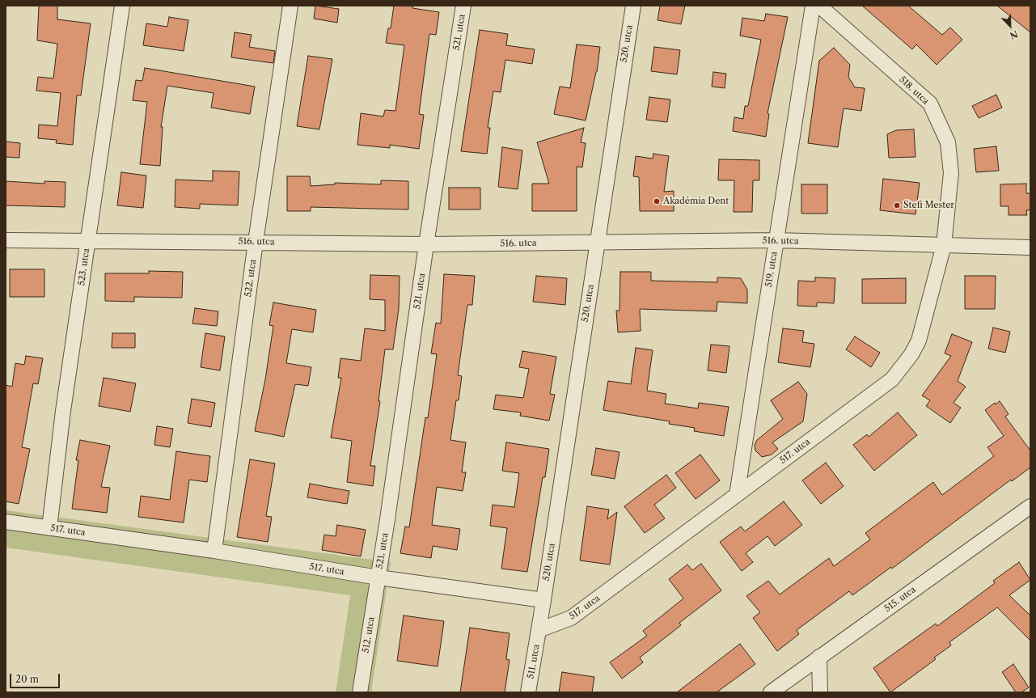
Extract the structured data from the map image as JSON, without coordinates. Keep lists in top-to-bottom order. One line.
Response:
{"streets":{"street":["521. utca","520. utca","518. utca","516. utca","523. utca","519. utca","522. utca","517. utca","515. utca","512. utca","511. utca"]},"crossings":[["521. utca","516. utca"],["521. utca","517. utca"],["521. utca","512. utca"],["520. utca","516. utca"],["520. utca","517. utca"],["518. utca","516. utca"],["518. utca","517. utca"],["516. utca","523. utca"],["516. utca","519. utca"],["516. utca","522. utca"],["516. utca","517. utca"],["523. utca","517. utca"],["519. utca","517. utca"],["522. utca","517. utca"],["517. utca","512. utca"],["517. utca","511. utca"]],"places":["Akadémia Dent","Stefi Mester"],"scale_bar":"20 m","north":"bottom right"}
